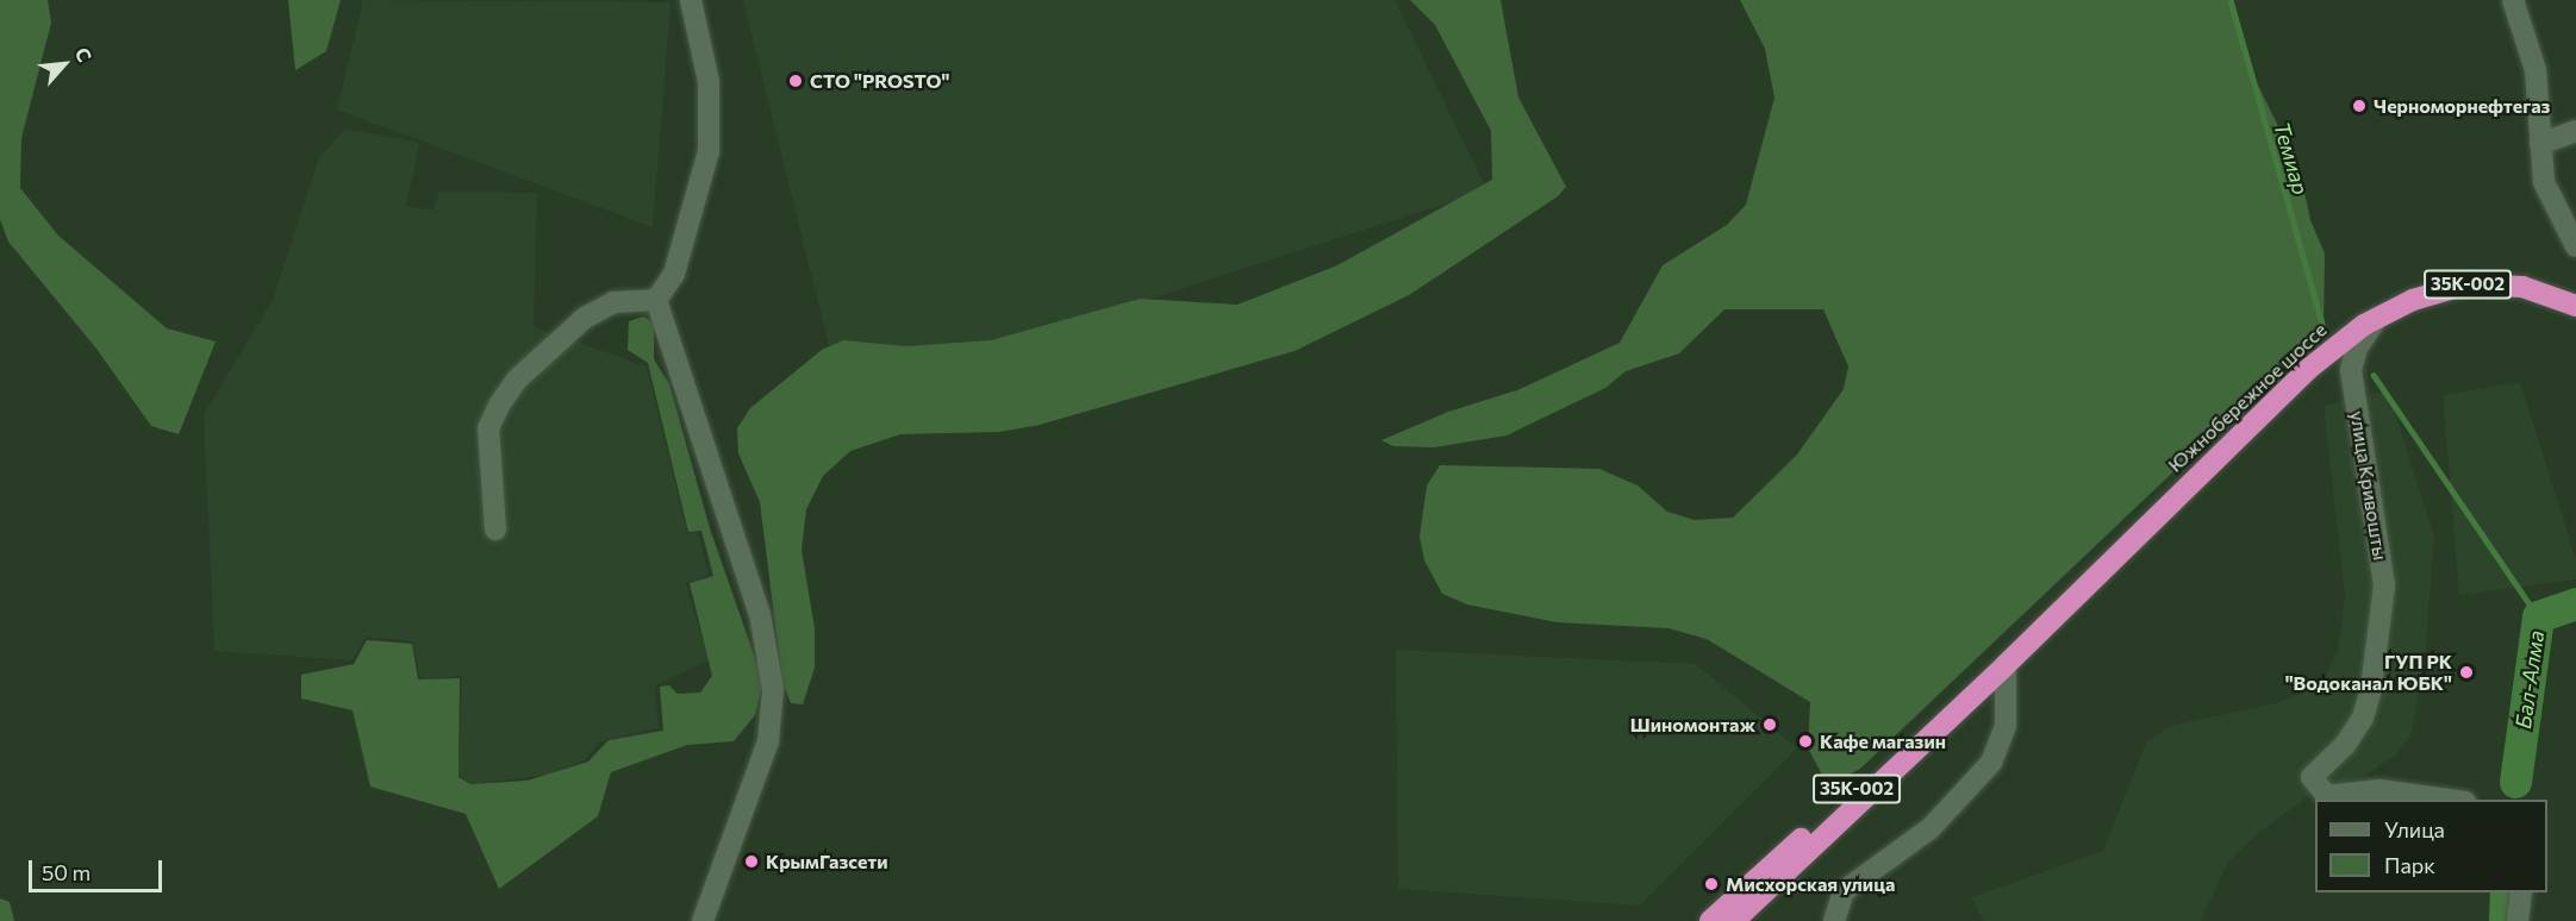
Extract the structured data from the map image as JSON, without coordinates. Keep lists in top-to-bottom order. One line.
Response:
{"streets":{"highway":["35К-002","Южнобережное шоссе"],"street":["улица Кривошты"]},"crossings":[["Южнобережное шоссе","улица Кривошты"]],"water":["Темиар","Бал-Алма"],"places":["СТО \"PROSTO\"","Черноморнефтегаз","ГУП РК \"Водоканал ЮБК\"","Шиномонтаж","Кафе магазин","КрымГазсети","Мисхорская улица"],"legend":["Улица","Парк"],"scale_bar":"50 m","north":"top right"}
